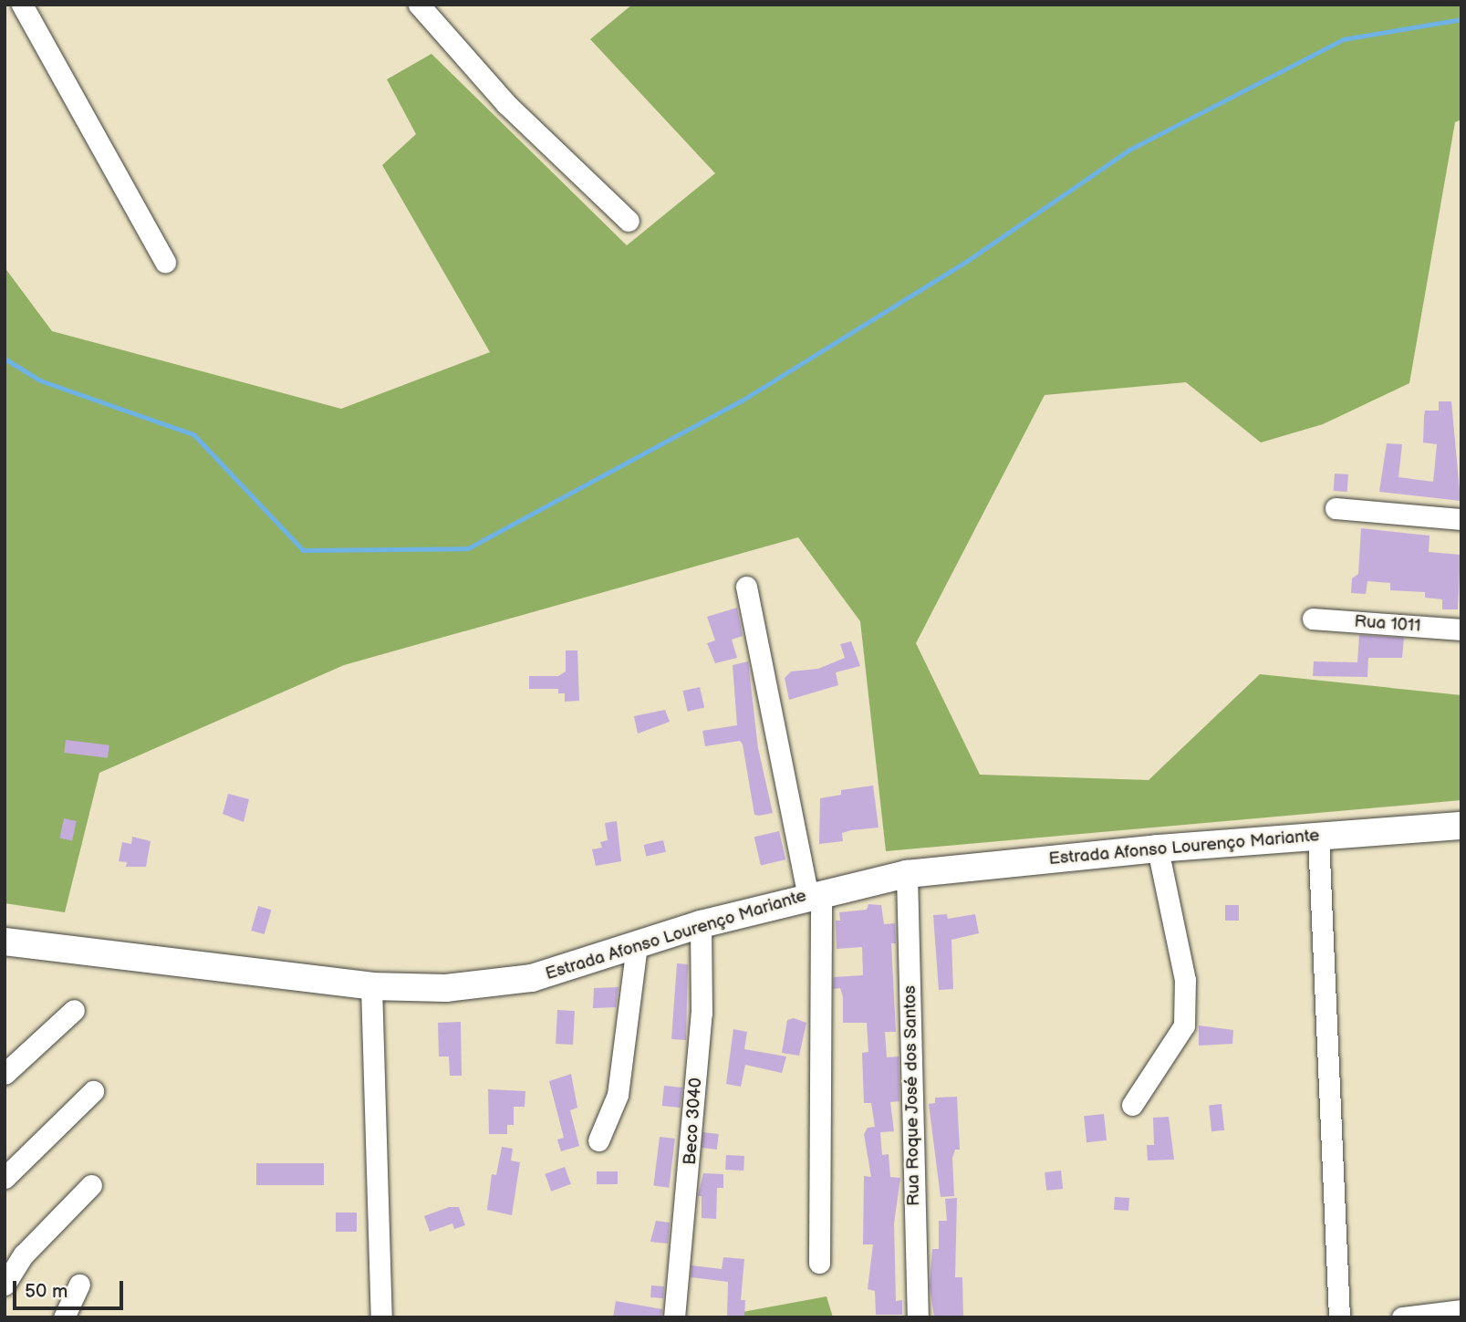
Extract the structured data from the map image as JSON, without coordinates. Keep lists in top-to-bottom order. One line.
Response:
{"streets":{"main road":["Estrada Afonso Lourenço Mariante"],"street":["Rua 1011","Rua Roque José dos Santos","Beco 3040"]},"crossings":[["Estrada Afonso Lourenço Mariante","Rua Roque José dos Santos"],["Estrada Afonso Lourenço Mariante","Beco 3040"]],"scale_bar":"50 m"}
